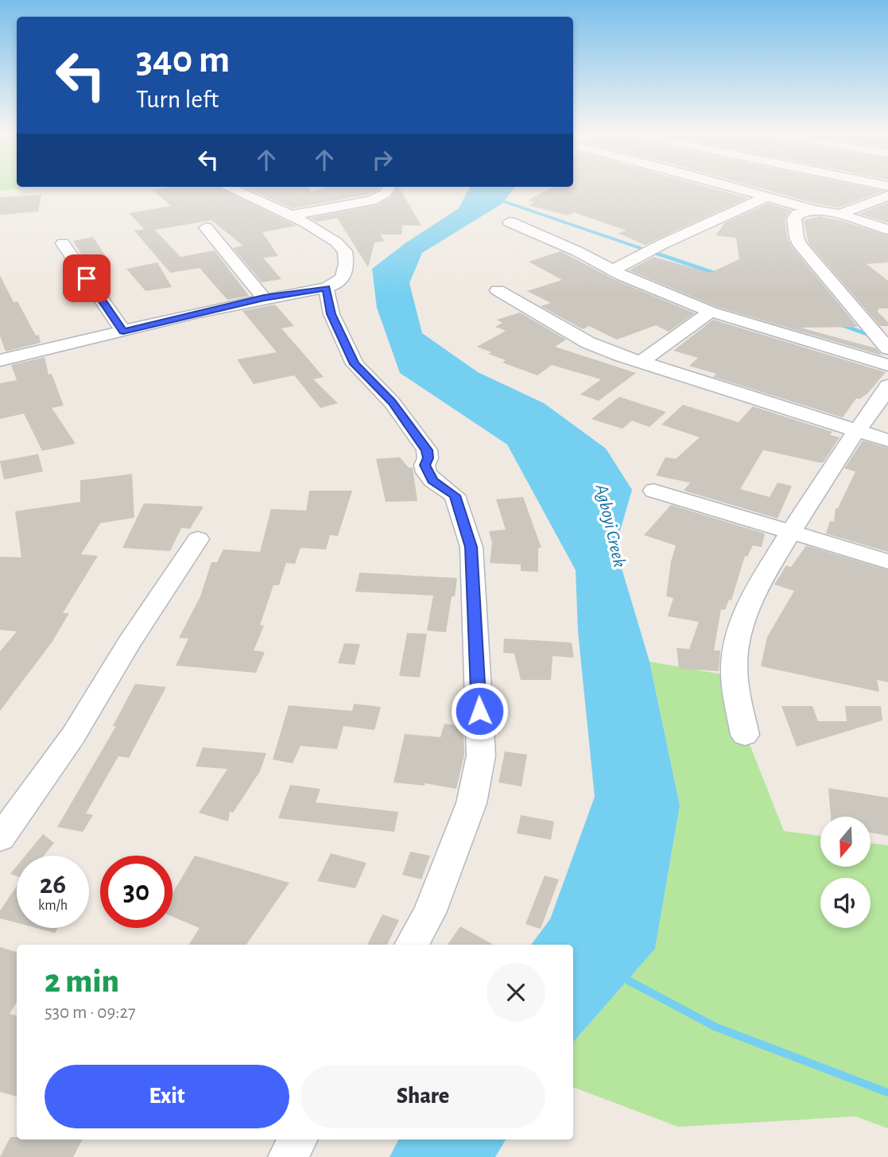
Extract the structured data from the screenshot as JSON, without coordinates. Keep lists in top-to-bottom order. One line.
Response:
{"water":["Agboyi Creek"],"north":"bottom","page":{"turn":["340 m","Turn left"],"speed":"26 km/h","limit":"30","heading":["2 min","530 m · 09:27"],"buttons":["Exit","Share"]}}
